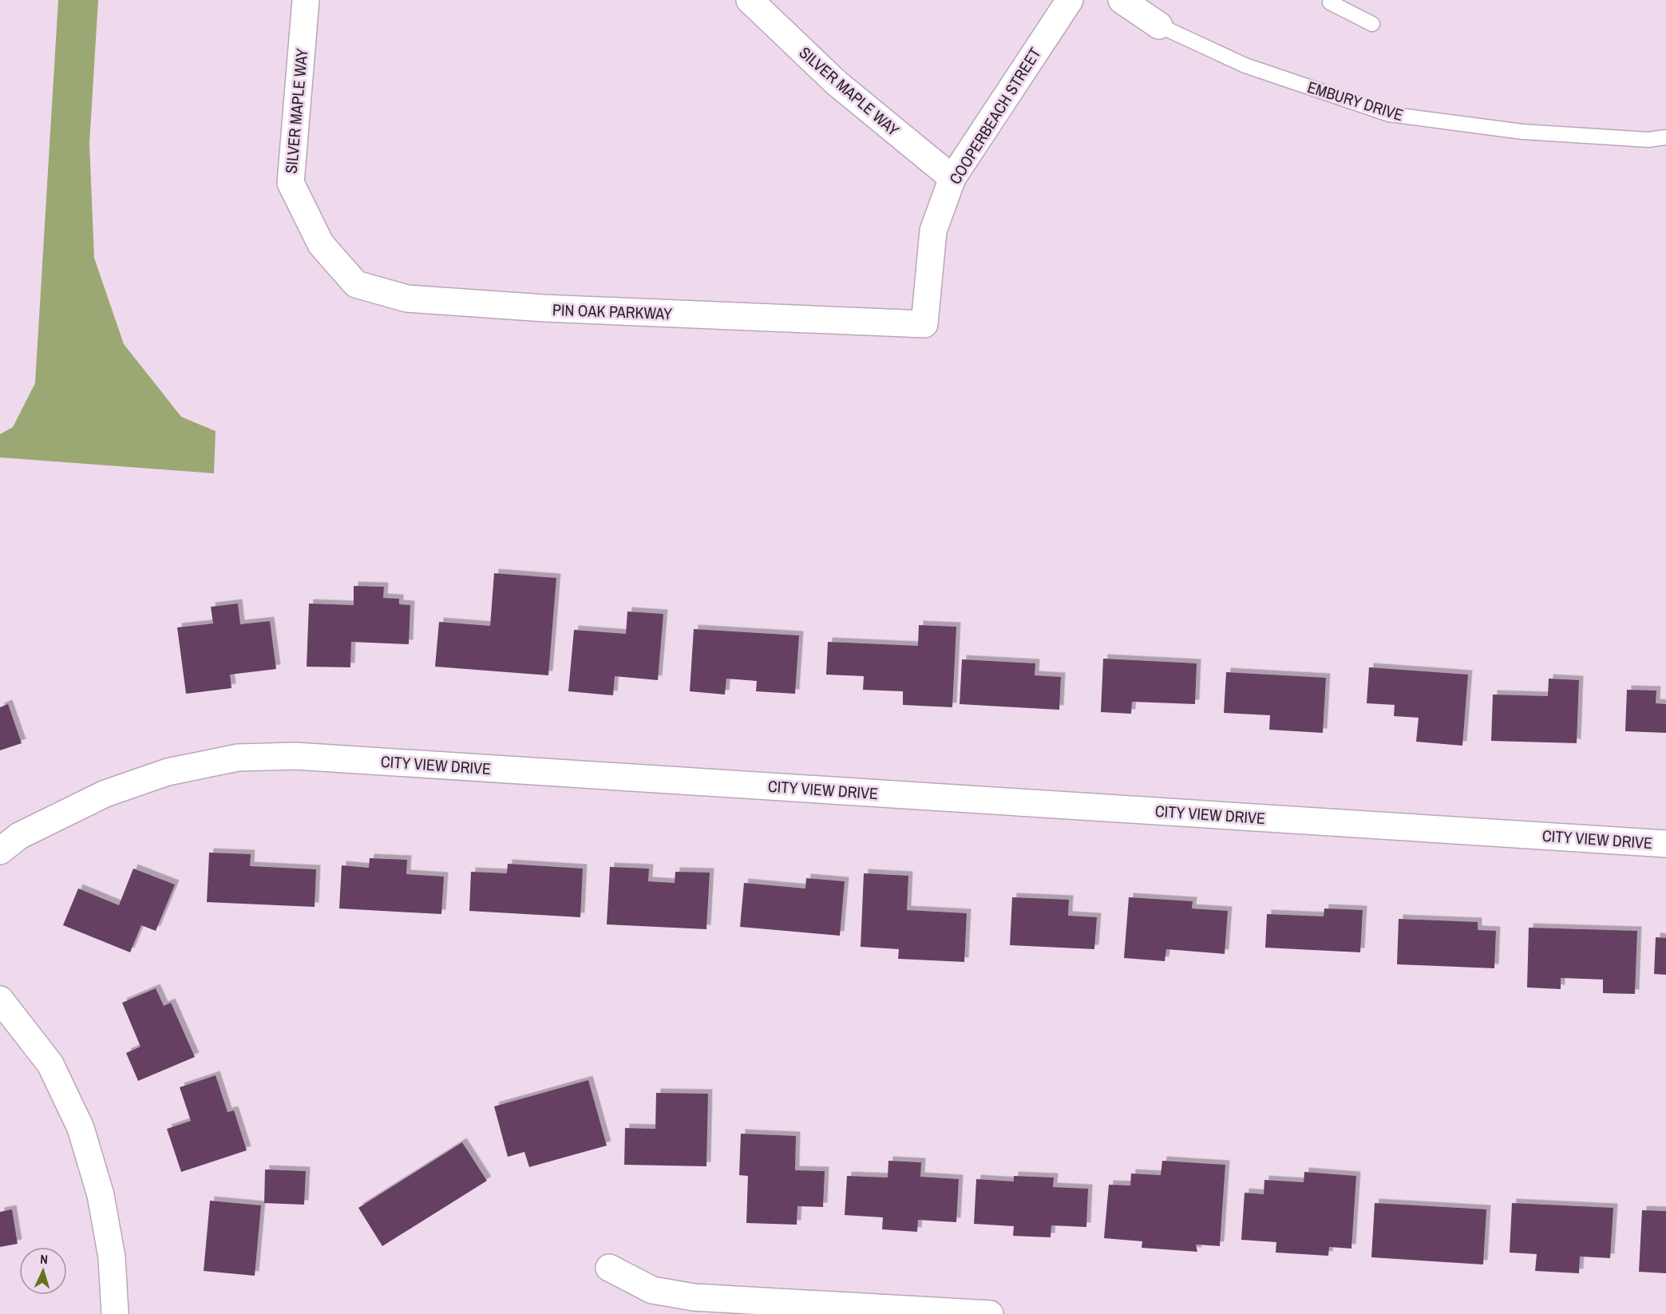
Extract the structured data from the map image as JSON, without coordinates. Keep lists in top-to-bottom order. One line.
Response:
{"streets":{"street":["SILVER MAPLE WAY","EMBURY DRIVE","COOPERBEACH STREET","PIN OAK PARKWAY","CITY VIEW DRIVE"]},"crossings":[["SILVER MAPLE WAY","COOPERBEACH STREET"],["SILVER MAPLE WAY","PIN OAK PARKWAY"],["COOPERBEACH STREET","PIN OAK PARKWAY"]],"north":"top"}
